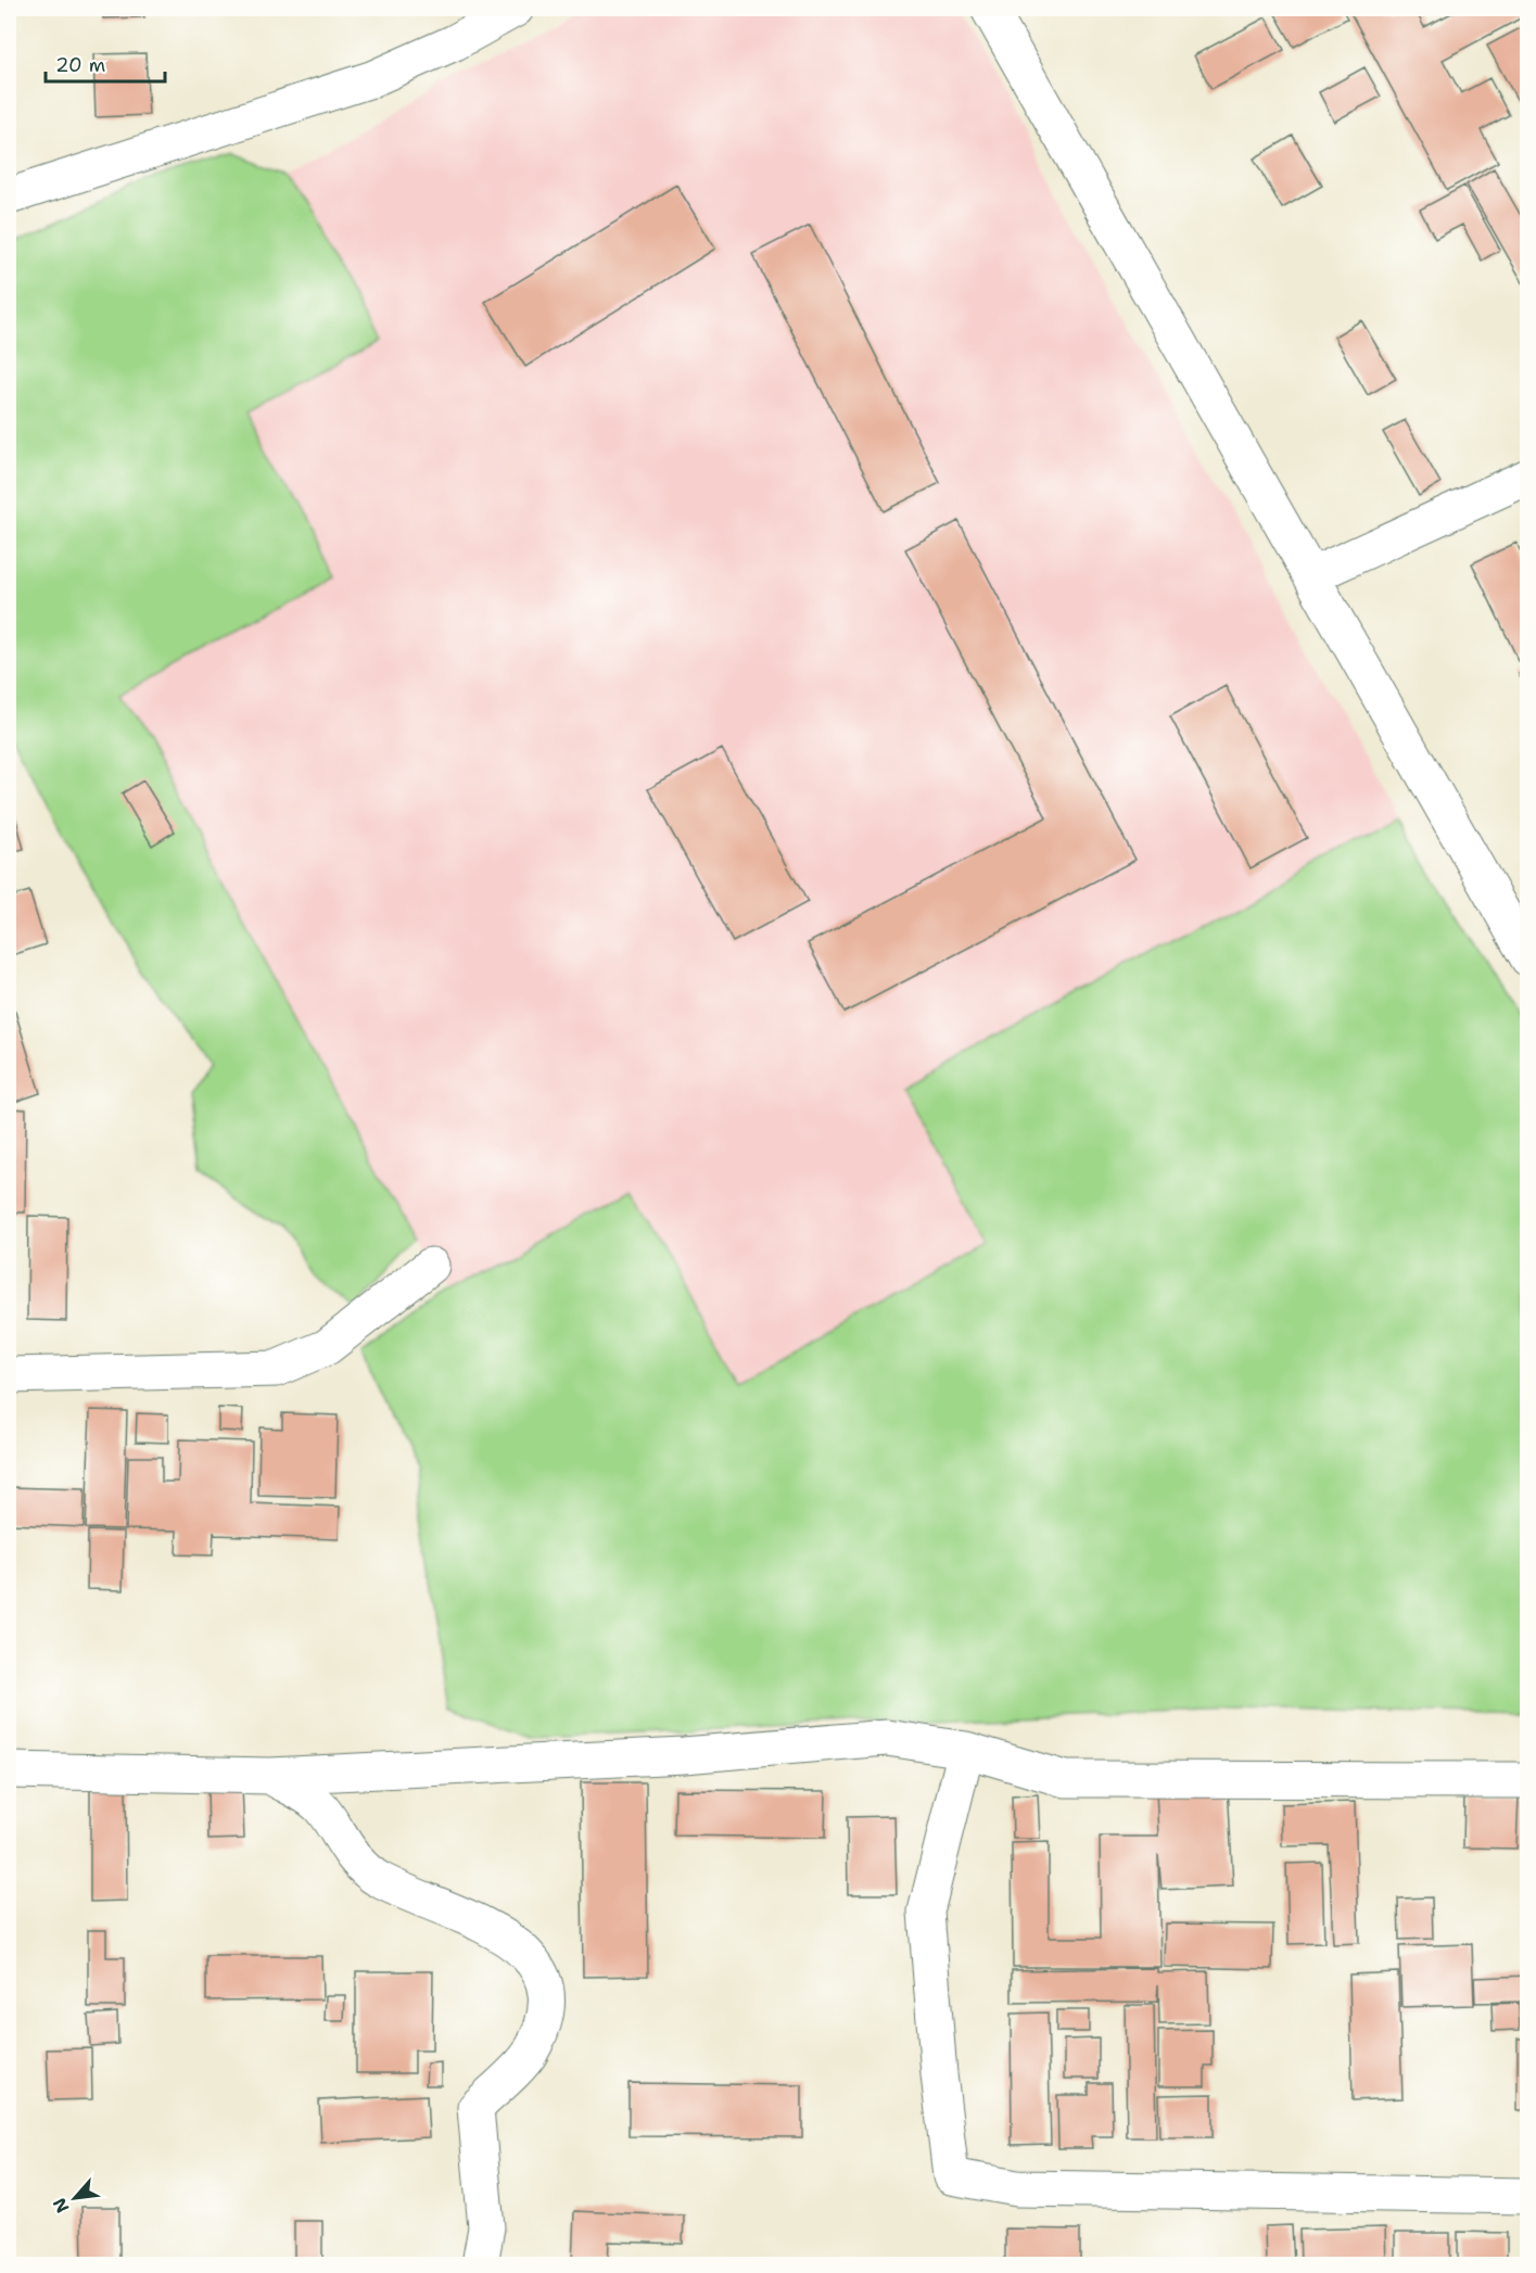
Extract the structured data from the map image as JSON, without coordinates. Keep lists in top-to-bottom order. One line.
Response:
{"scale_bar":"20 m","north":"bottom left"}
